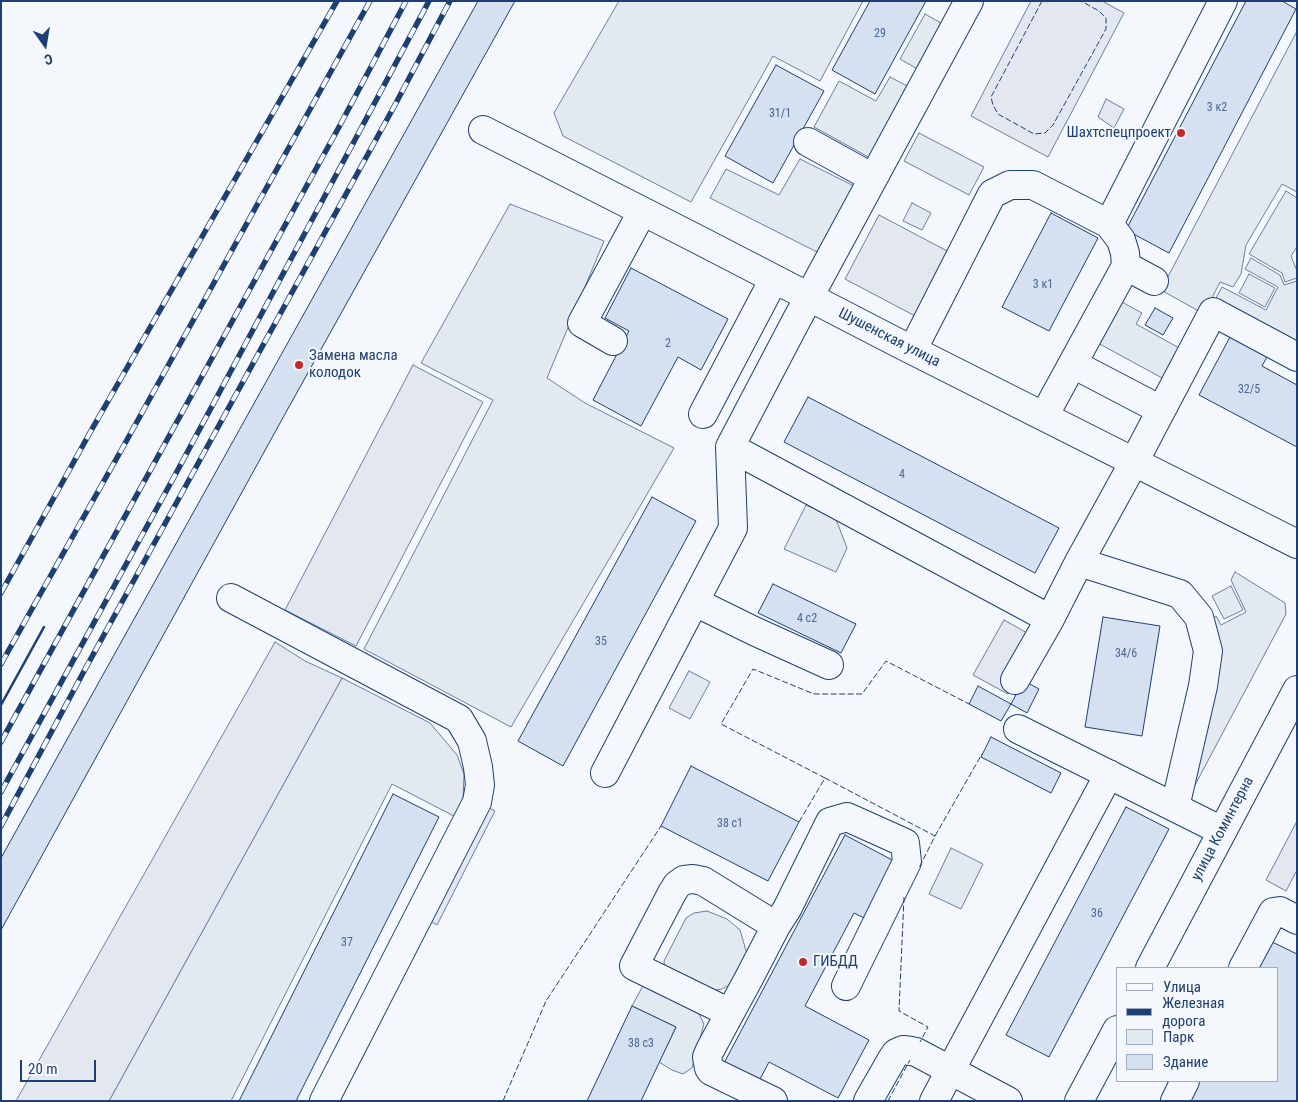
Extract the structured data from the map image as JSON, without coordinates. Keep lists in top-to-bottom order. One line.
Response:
{"streets":{"street":["Шушенская улица","улица Коминтерна"]},"places":["Шахтспецпроект","Замена масла колодок","ГИБДД"],"house_numbers":["29","3 к2","31/1","3 к1","2","32/5","4","4 с2","35","34/6","38 с1","36","37","38 с3"],"legend":["Улица","Железная дорога","Парк","Здание"],"scale_bar":"20 m","north":"bottom"}
